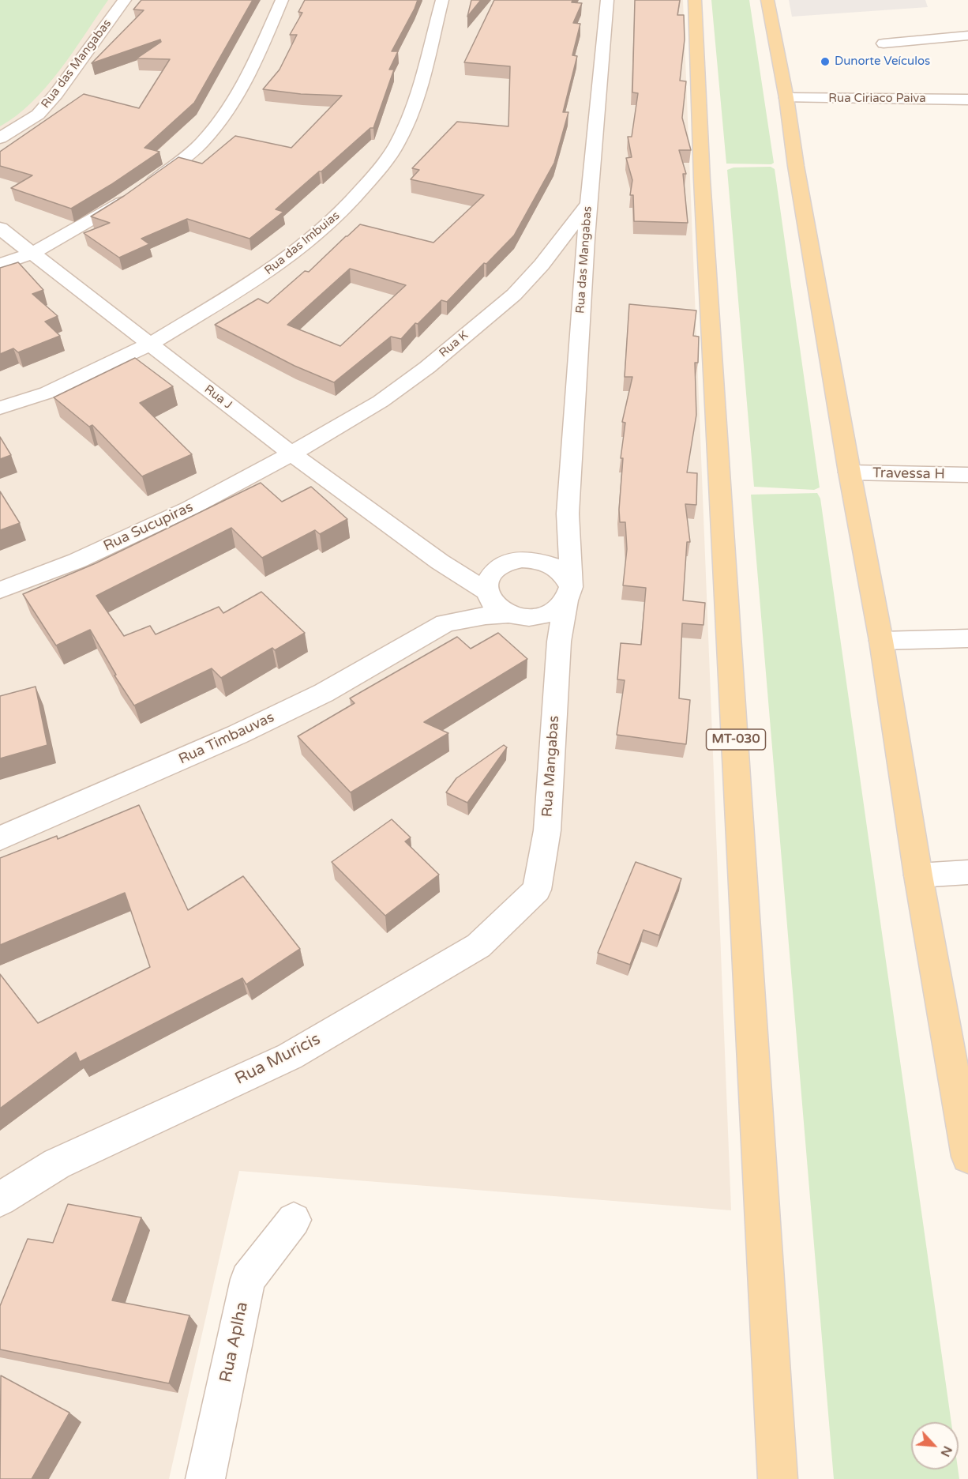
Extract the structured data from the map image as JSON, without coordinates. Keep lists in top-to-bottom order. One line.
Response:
{"streets":{"main road":["MT-030"],"street":["Rua das Mangabas","Rua Ciriaco Paiva","Rua das Imbuias","Rua K","Rua J","Travessa H","Rua Sucupiras","Rua Timbauvas","Rua Mangabas","Rua Muricis","Rua Aplha"]},"crossings":[["Rua das Mangabas","Rua K"],["Rua das Mangabas","Rua J"],["Rua das Mangabas","Rua Mangabas"],["Rua das Imbuias","Rua J"],["Rua K","Rua J"],["Rua K","Rua Sucupiras"],["Rua J","Rua Sucupiras"],["Rua J","Rua Mangabas"],["Rua Mangabas","Rua Muricis"]],"places":["Dunorte Veículos"],"north":"bottom right"}
